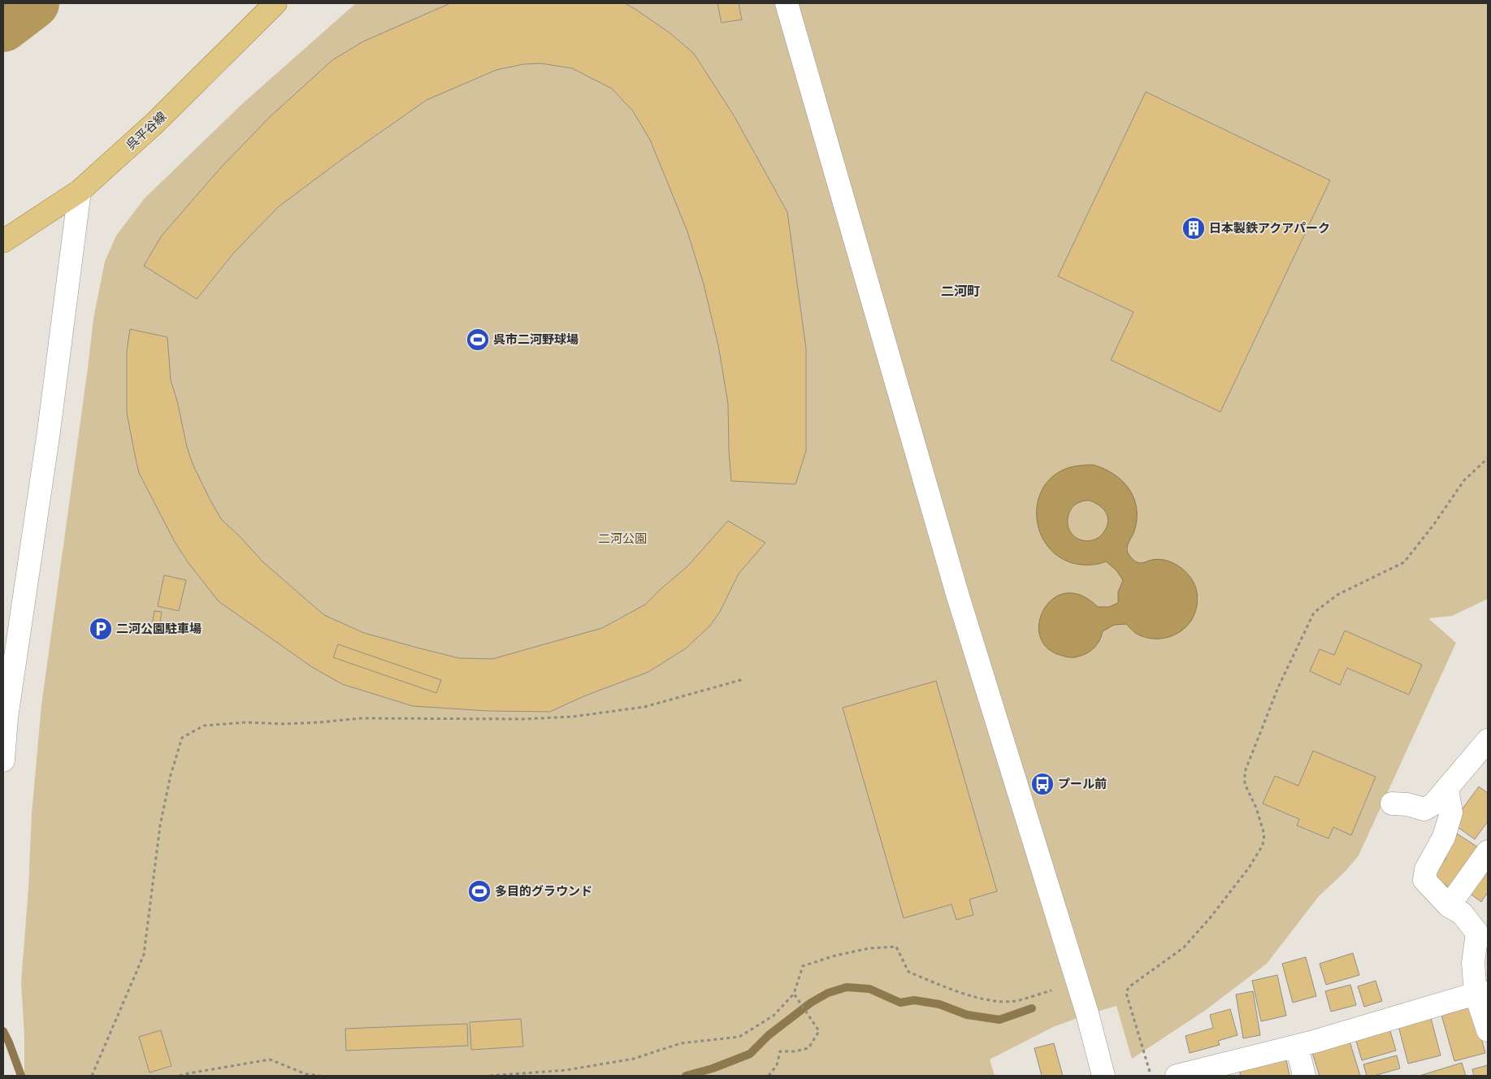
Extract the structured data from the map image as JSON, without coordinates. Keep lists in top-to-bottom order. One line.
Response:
{"streets":{"main road":["呉平谷線"]},"districts":["二河町"],"parks":["二河公園"],"places":{"building":["日本製鉄アクアパーク"],"sports":["呉市二河野球場","多目的グラウンド"],"parking":["二河公園駐車場"],"bus stop":["プール前"]}}
